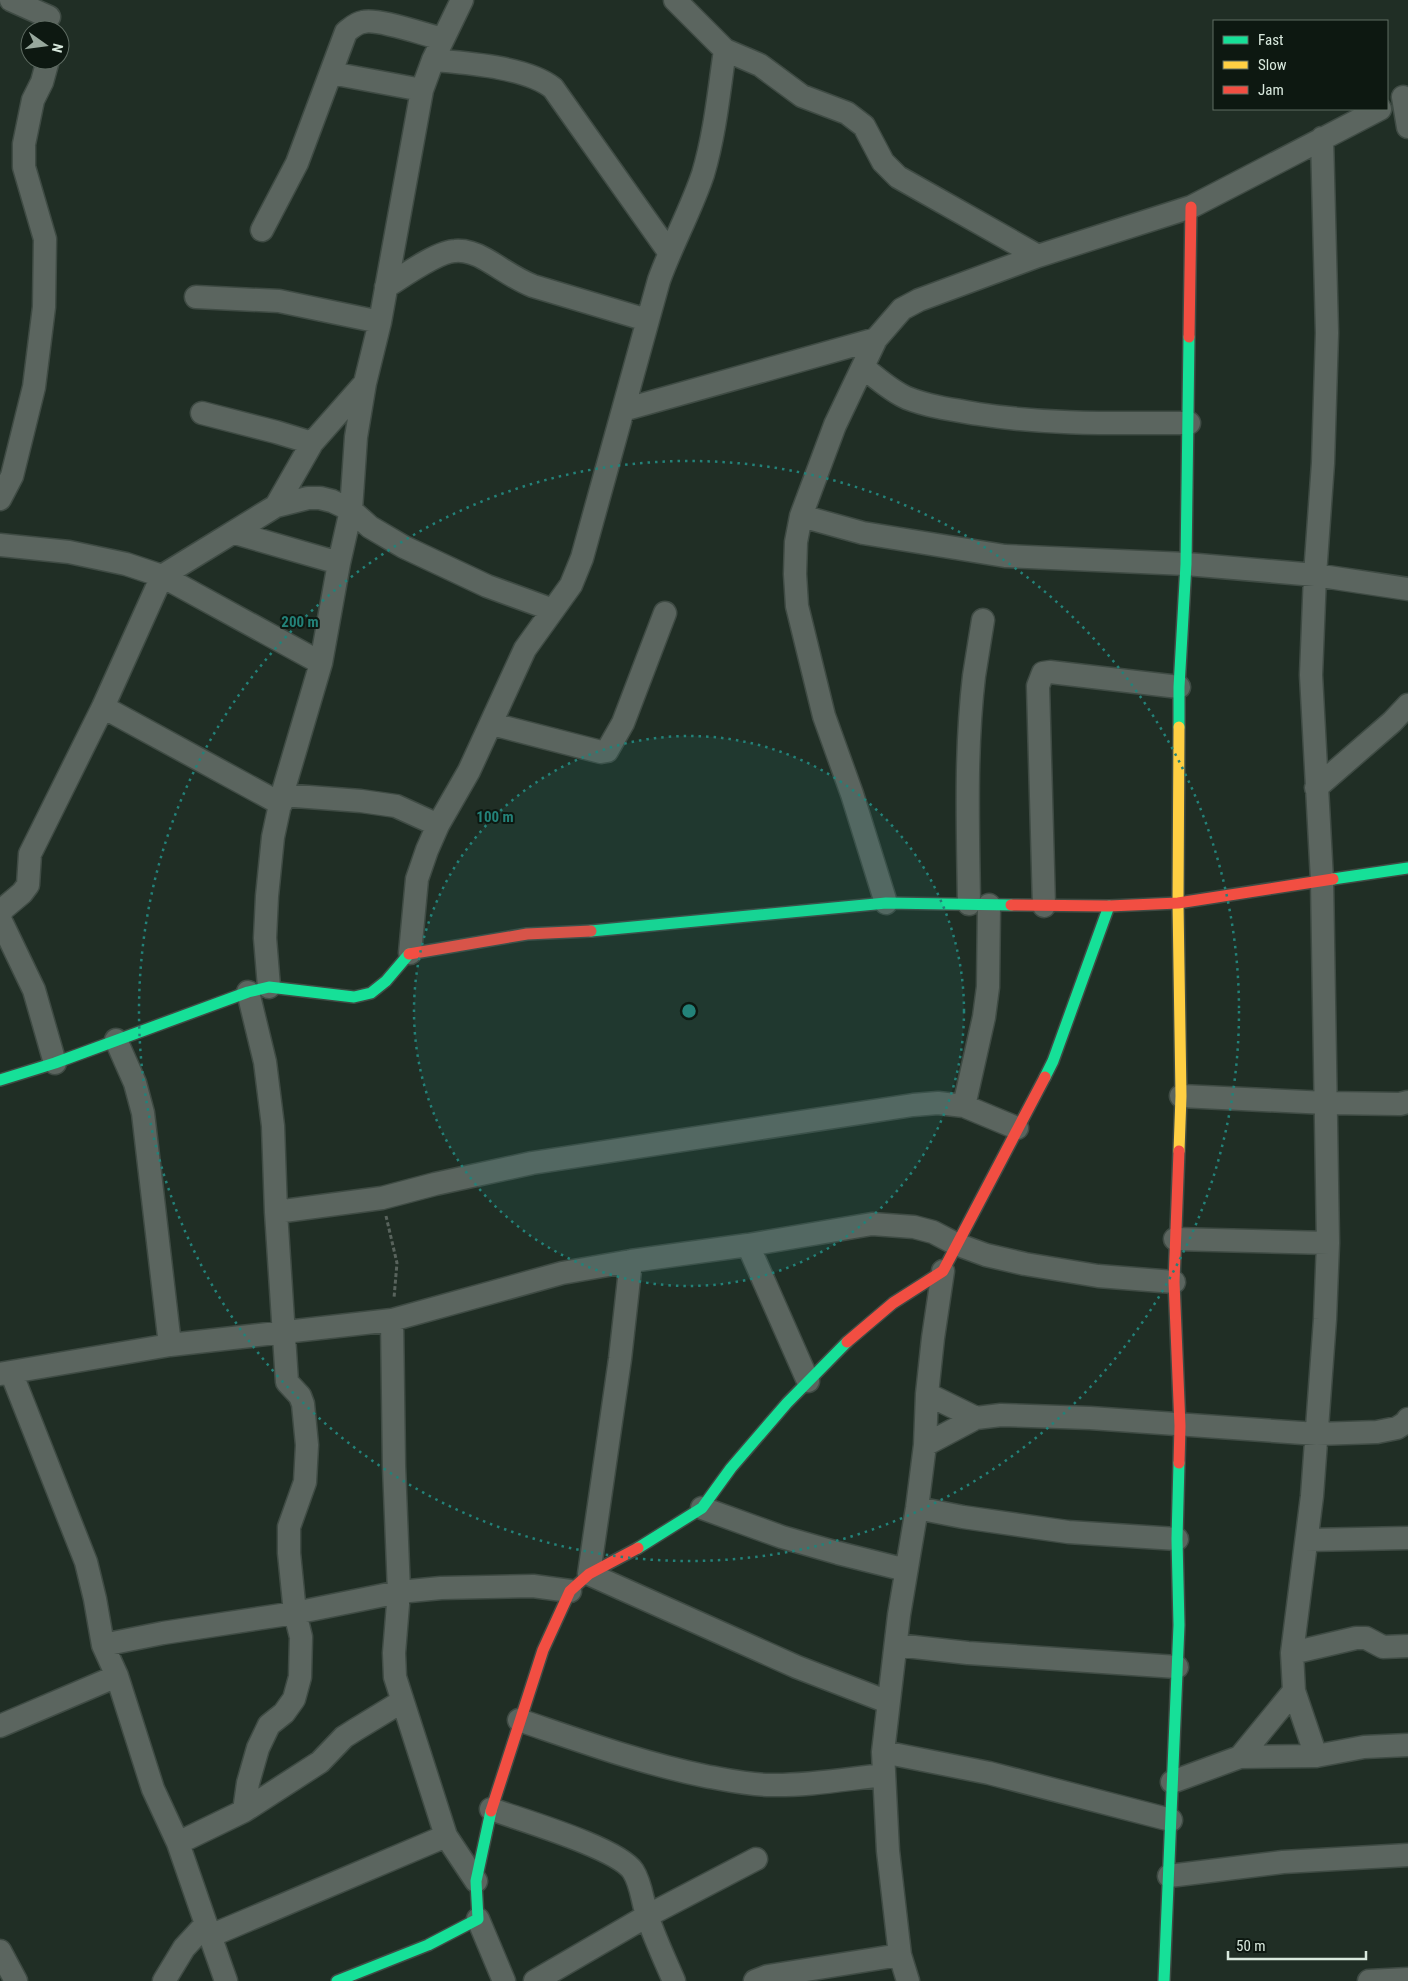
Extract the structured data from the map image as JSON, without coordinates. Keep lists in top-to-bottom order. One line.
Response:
{"legend":["Fast","Slow","Jam"],"scale_bar":"50 m","north":"right","rings":["200 m","100 m"]}
